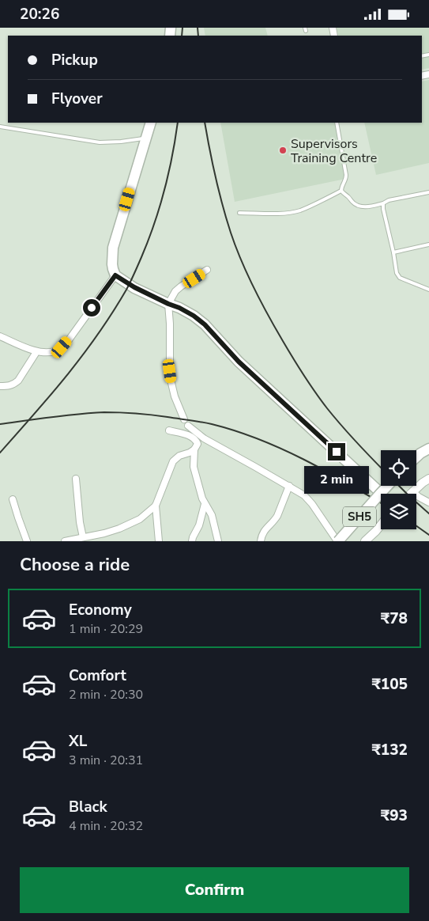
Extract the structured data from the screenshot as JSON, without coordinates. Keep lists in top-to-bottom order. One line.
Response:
{"streets":{"main road":["SH5"]},"places":["Supervisors Training Centre"],"page":{"status":"20:26","banner":["Pickup","Flyover"],"bubble":"2 min","heading":"Choose a ride","list":[{"name":"Economy","note":"1 min · 20:29","value":"₹78"},{"name":"Comfort","note":"2 min · 20:30","value":"₹105"},{"name":"XL","note":"3 min · 20:31","value":"₹132"},{"name":"Black","note":"4 min · 20:32","value":"₹93"}],"buttons":"Confirm"}}
